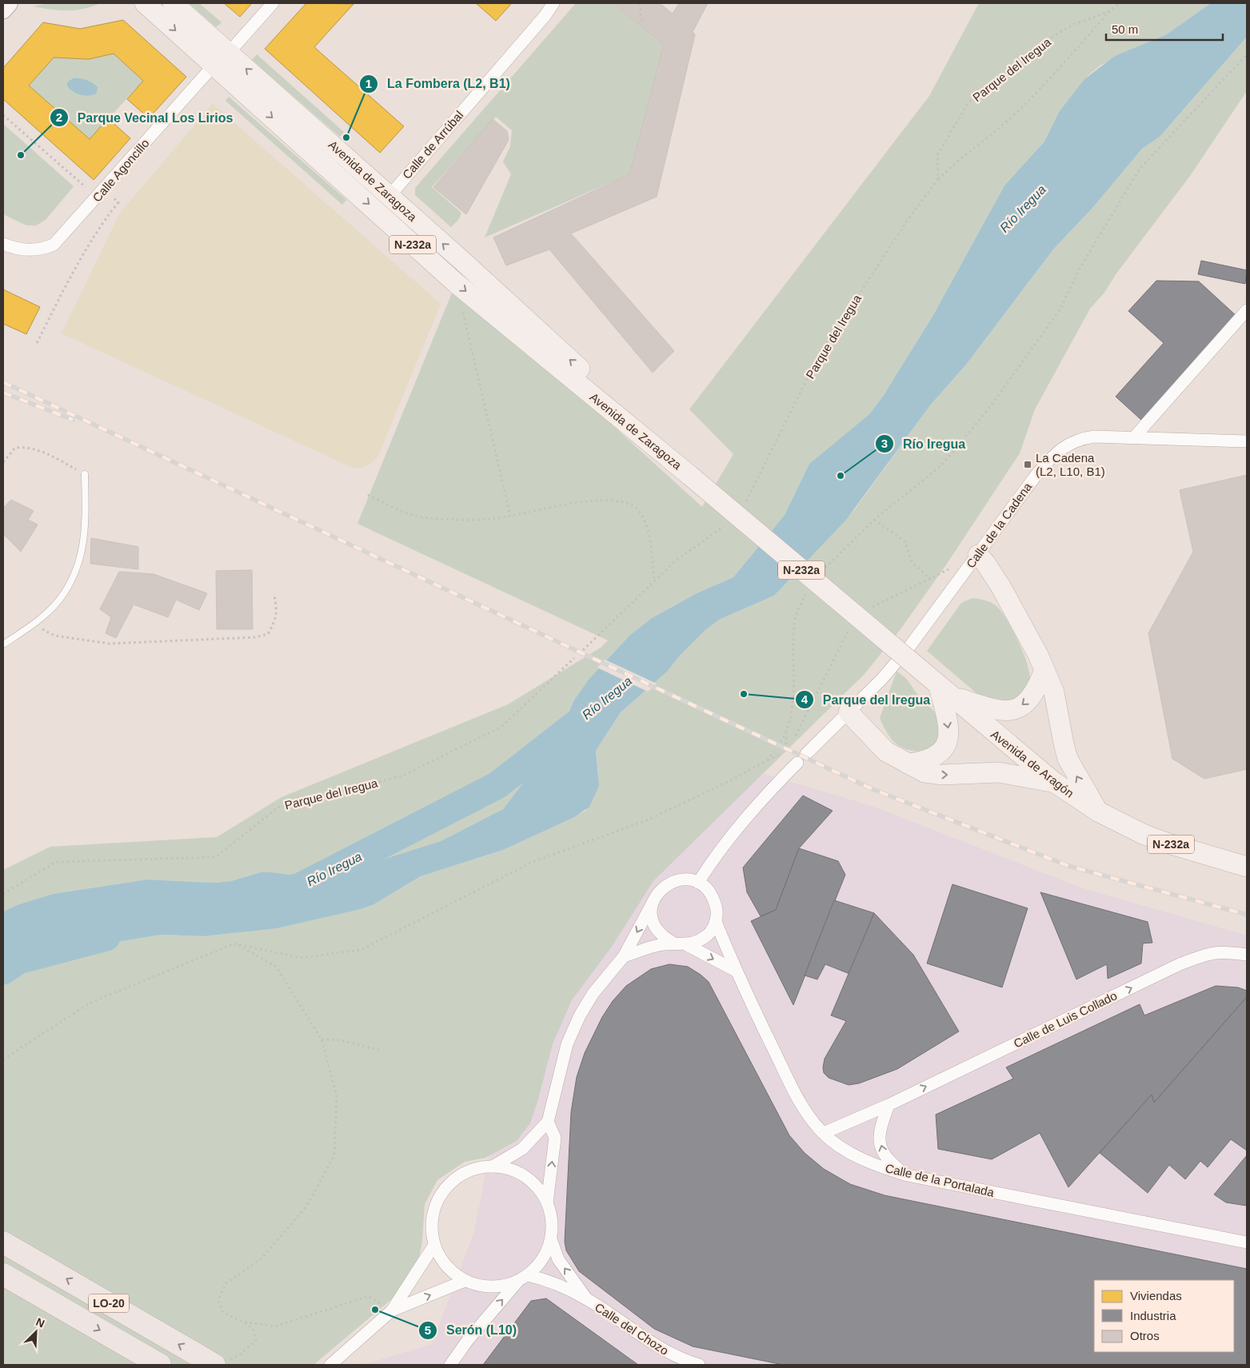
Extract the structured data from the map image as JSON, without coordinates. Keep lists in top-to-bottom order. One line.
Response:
{"streets":{"highway":["LO-20"],"main road":["Avenida de Zaragoza","N-232a","Avenida de Aragón"],"street":["Calle de Arrúbal","Calle Agoncillo","Calle de la Cadena","Calle de Luis Collado","Calle de la Portalada","Calle del Chozo"],"path":["Parque del Iregua"]},"crossings":[["Calle de Arrúbal","Avenida de Zaragoza"],["Calle Agoncillo","Avenida de Zaragoza"],["Avenida de Zaragoza","N-232a"],["N-232a","Avenida de Aragón"],["Calle de Luis Collado","Calle de la Portalada"]],"one_way":["Calle de Luis Collado"],"water":["Río Iregua"],"places":{"other":["La Fombera (L2, B1)","Parque Vecinal Los Lirios","Río Iregua","Parque del Iregua","Serón (L10)"],"transit":["La Cadena (L2, L10, B1)"]},"legend":["Viviendas","Industria","Otros"],"scale_bar":"50 m","north":"top right"}
